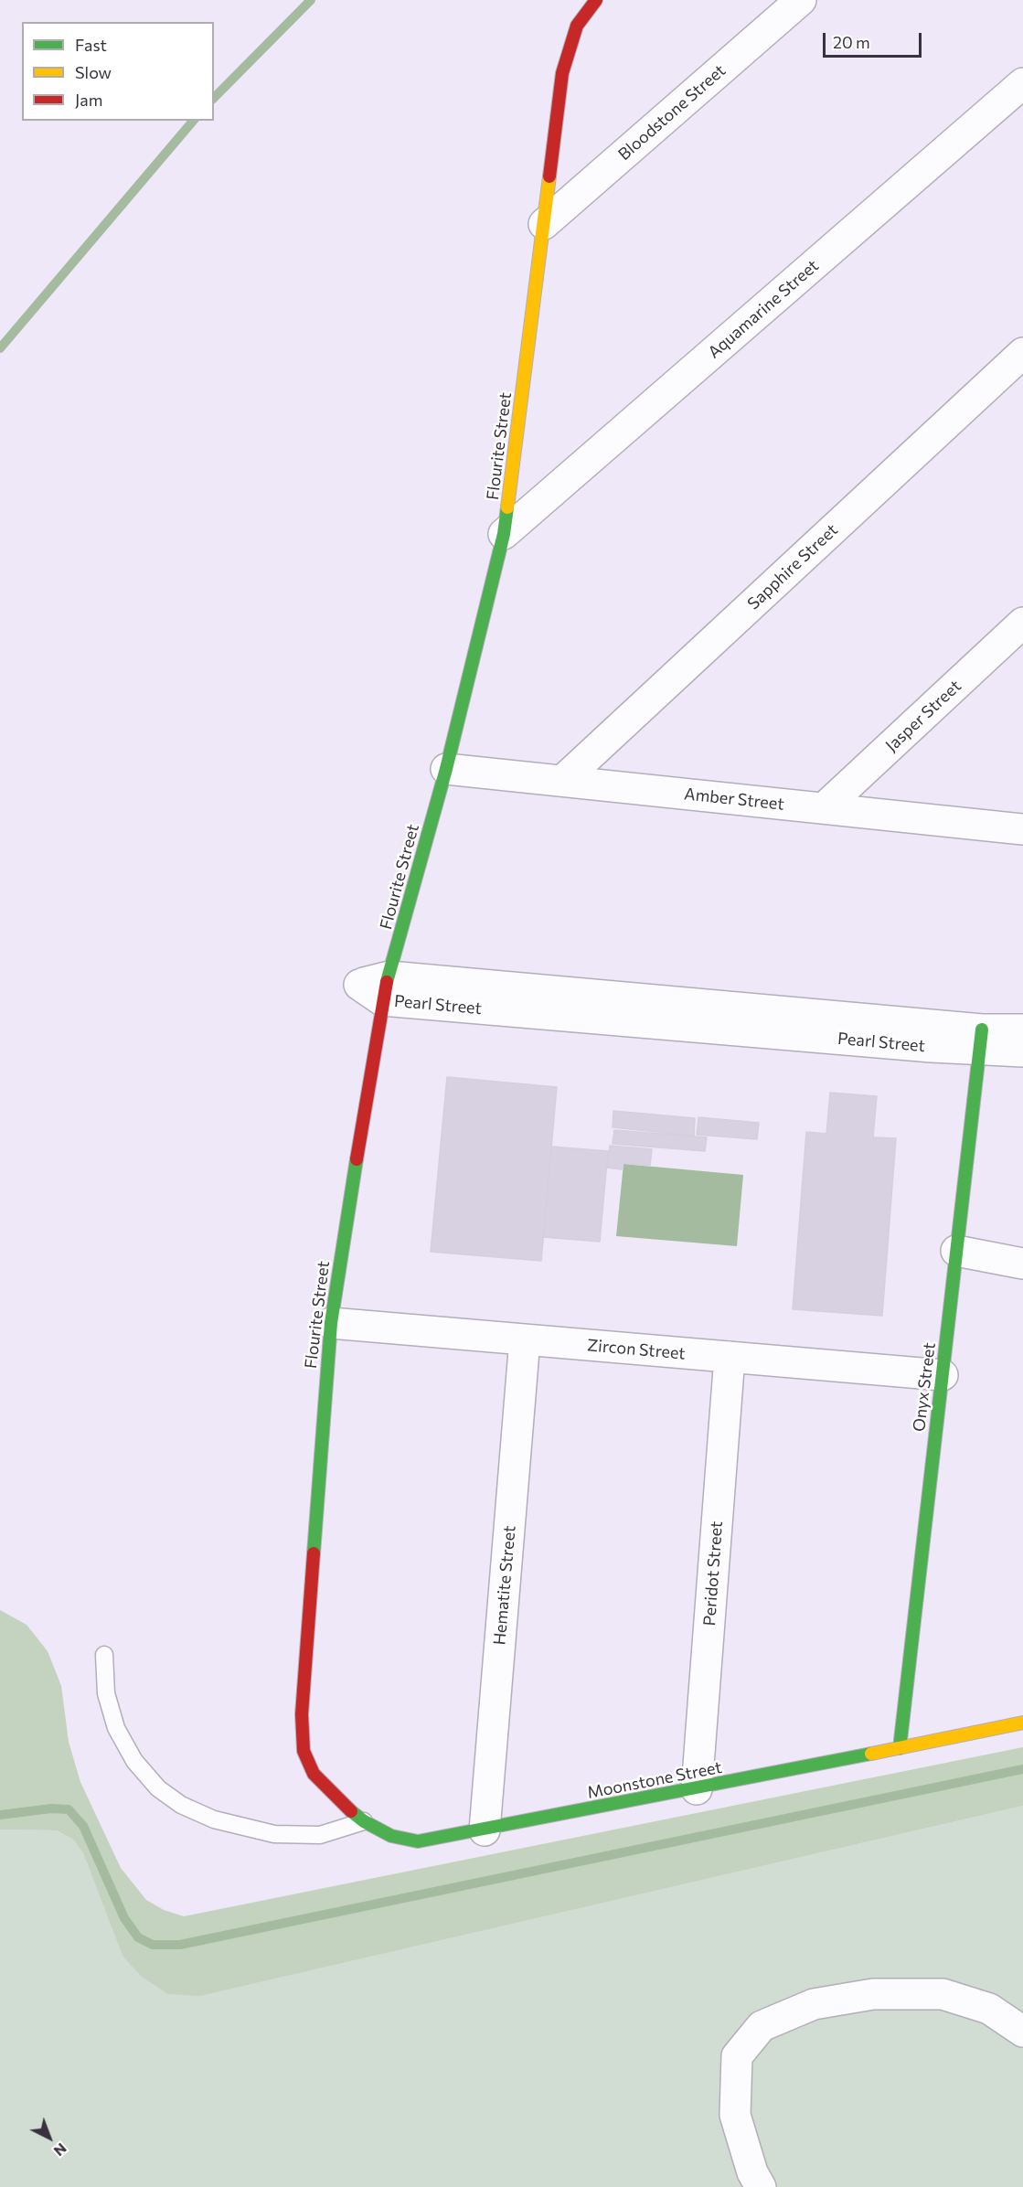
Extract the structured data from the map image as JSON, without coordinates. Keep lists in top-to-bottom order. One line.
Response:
{"streets":{"street":["Bloodstone Street","Aquamarine Street","Flourite Street","Sapphire Street","Jasper Street","Amber Street","Pearl Street","Zircon Street","Onyx Street","Peridot Street","Hematite Street","Moonstone Street"]},"crossings":[["Bloodstone Street","Flourite Street"],["Aquamarine Street","Flourite Street"],["Flourite Street","Amber Street"],["Flourite Street","Pearl Street"],["Flourite Street","Zircon Street"],["Flourite Street","Moonstone Street"],["Sapphire Street","Amber Street"],["Jasper Street","Amber Street"],["Pearl Street","Onyx Street"],["Zircon Street","Onyx Street"],["Zircon Street","Peridot Street"],["Zircon Street","Hematite Street"],["Onyx Street","Moonstone Street"],["Peridot Street","Moonstone Street"],["Hematite Street","Moonstone Street"]],"legend":["Fast","Slow","Jam"],"scale_bar":"20 m","north":"bottom right"}
